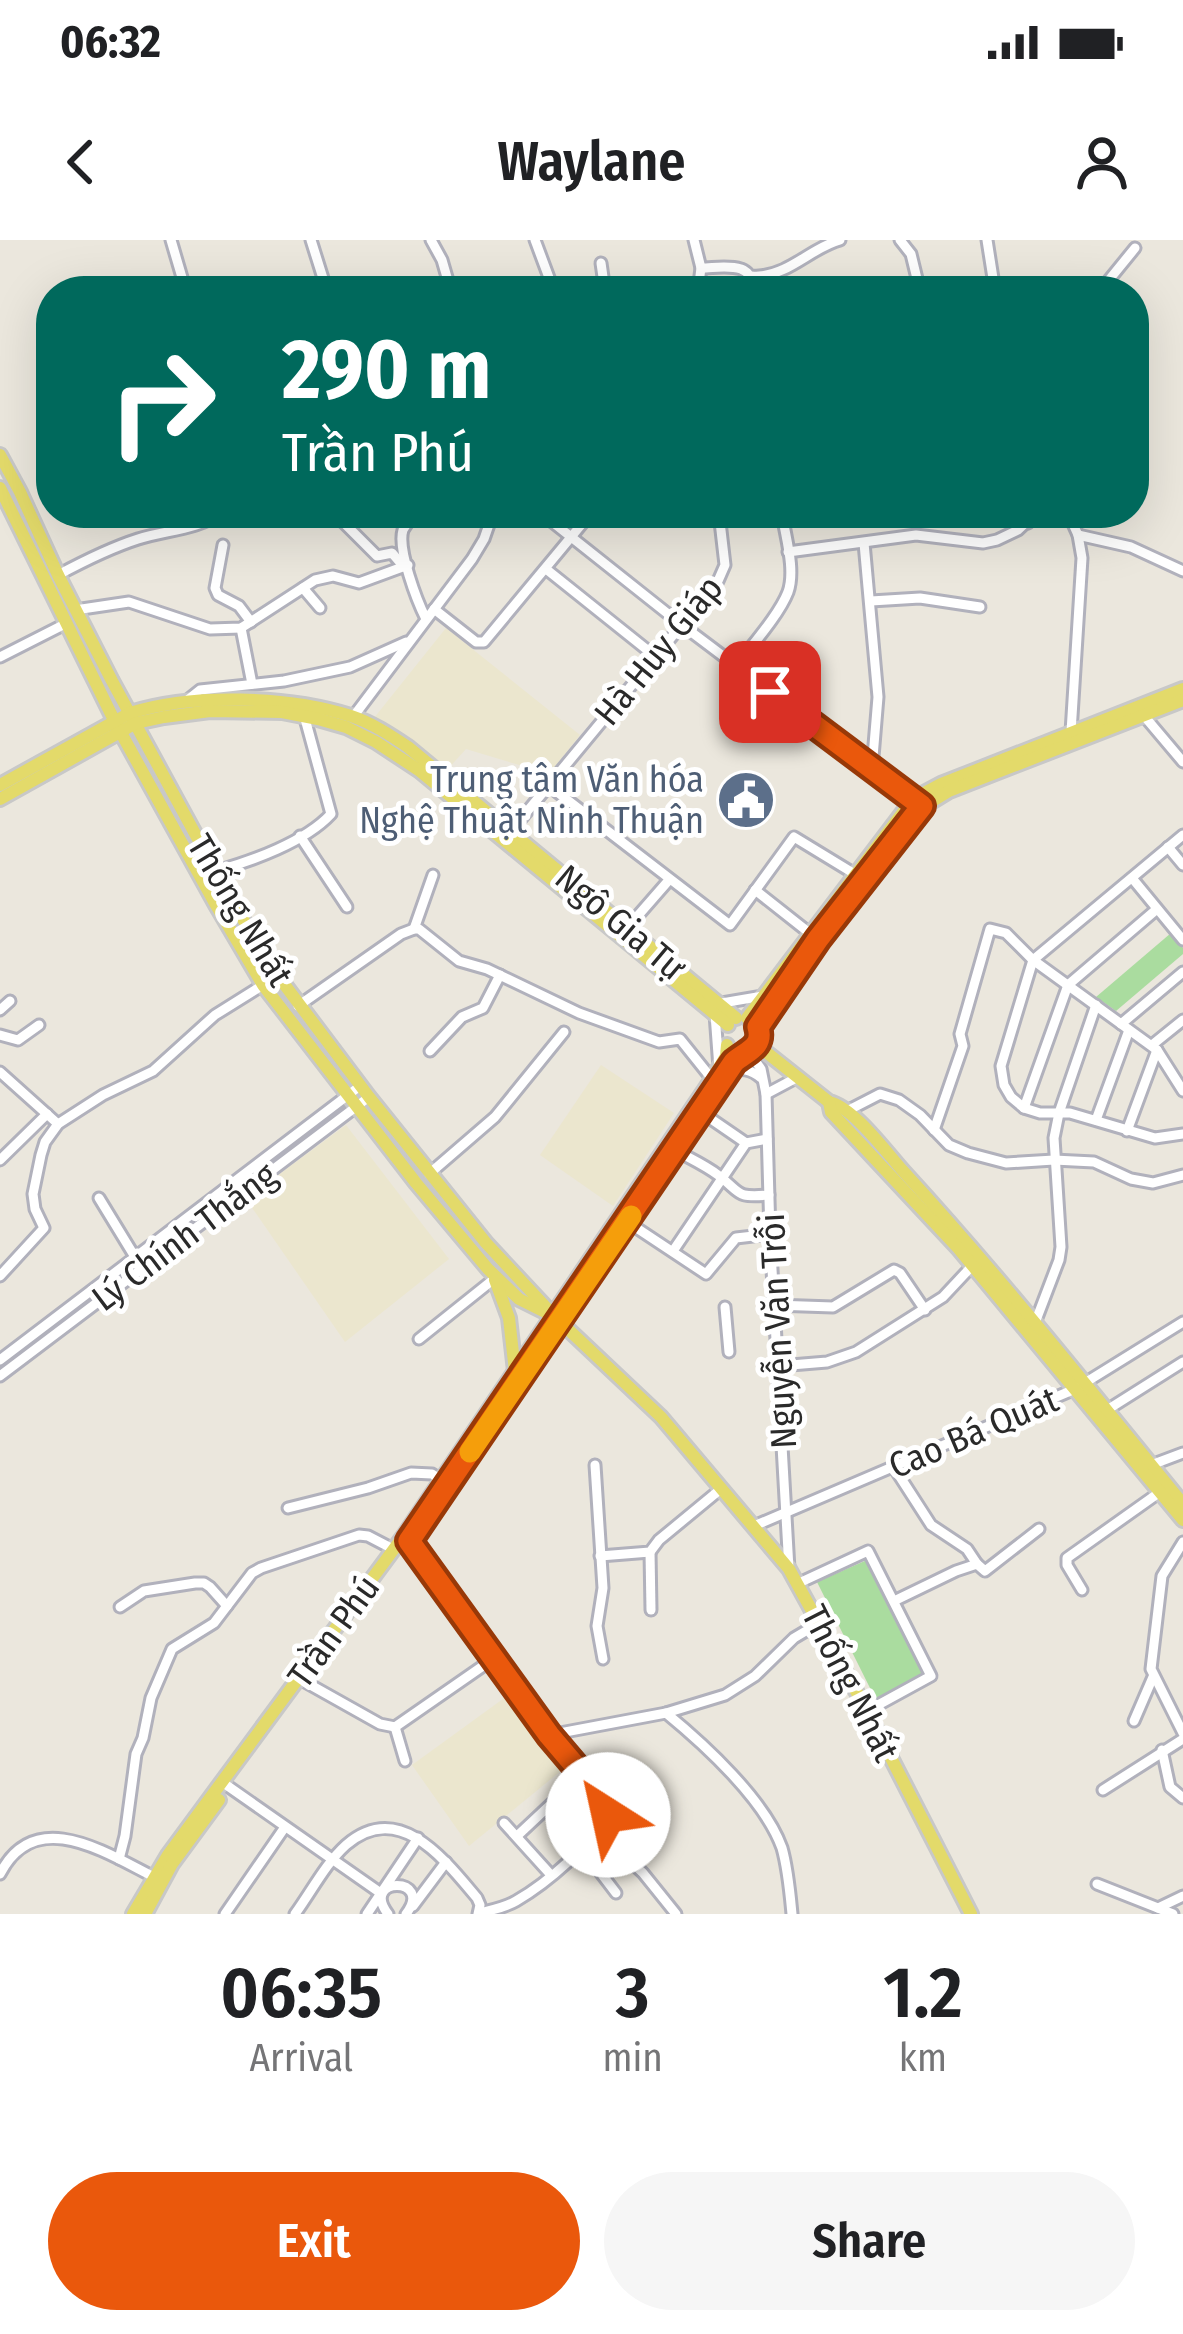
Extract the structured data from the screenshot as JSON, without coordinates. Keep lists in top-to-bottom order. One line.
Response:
{"streets":{"main road":["Thống Nhất","Ngô Gia Tự","Trần Phú"],"street":["Hà Huy Giáp","Lý Chính Thắng","Nguyễn Văn Trỗi","Cao Bá Quát"]},"crossings":[["Hà Huy Giáp","Ngô Gia Tự"],["Thống Nhất","Ngô Gia Tự"],["Thống Nhất","Lý Chính Thắng"],["Thống Nhất","Nguyễn Văn Trỗi"],["Thống Nhất","Cao Bá Quát"],["Thống Nhất","Trần Phú"],["Ngô Gia Tự","Nguyễn Văn Trỗi"],["Ngô Gia Tự","Trần Phú"],["Nguyễn Văn Trỗi","Cao Bá Quát"],["Nguyễn Văn Trỗi","Trần Phú"]],"places":{"public building":["Trung tâm Văn hóa Nghệ Thuật Ninh Thuận"]},"page":{"status":"06:32","header":"Waylane","turn":["290 m","Trần Phú"],"eta":["06:35","Arrival","3","min","1.2","km"],"buttons":["Exit","Share"]}}
